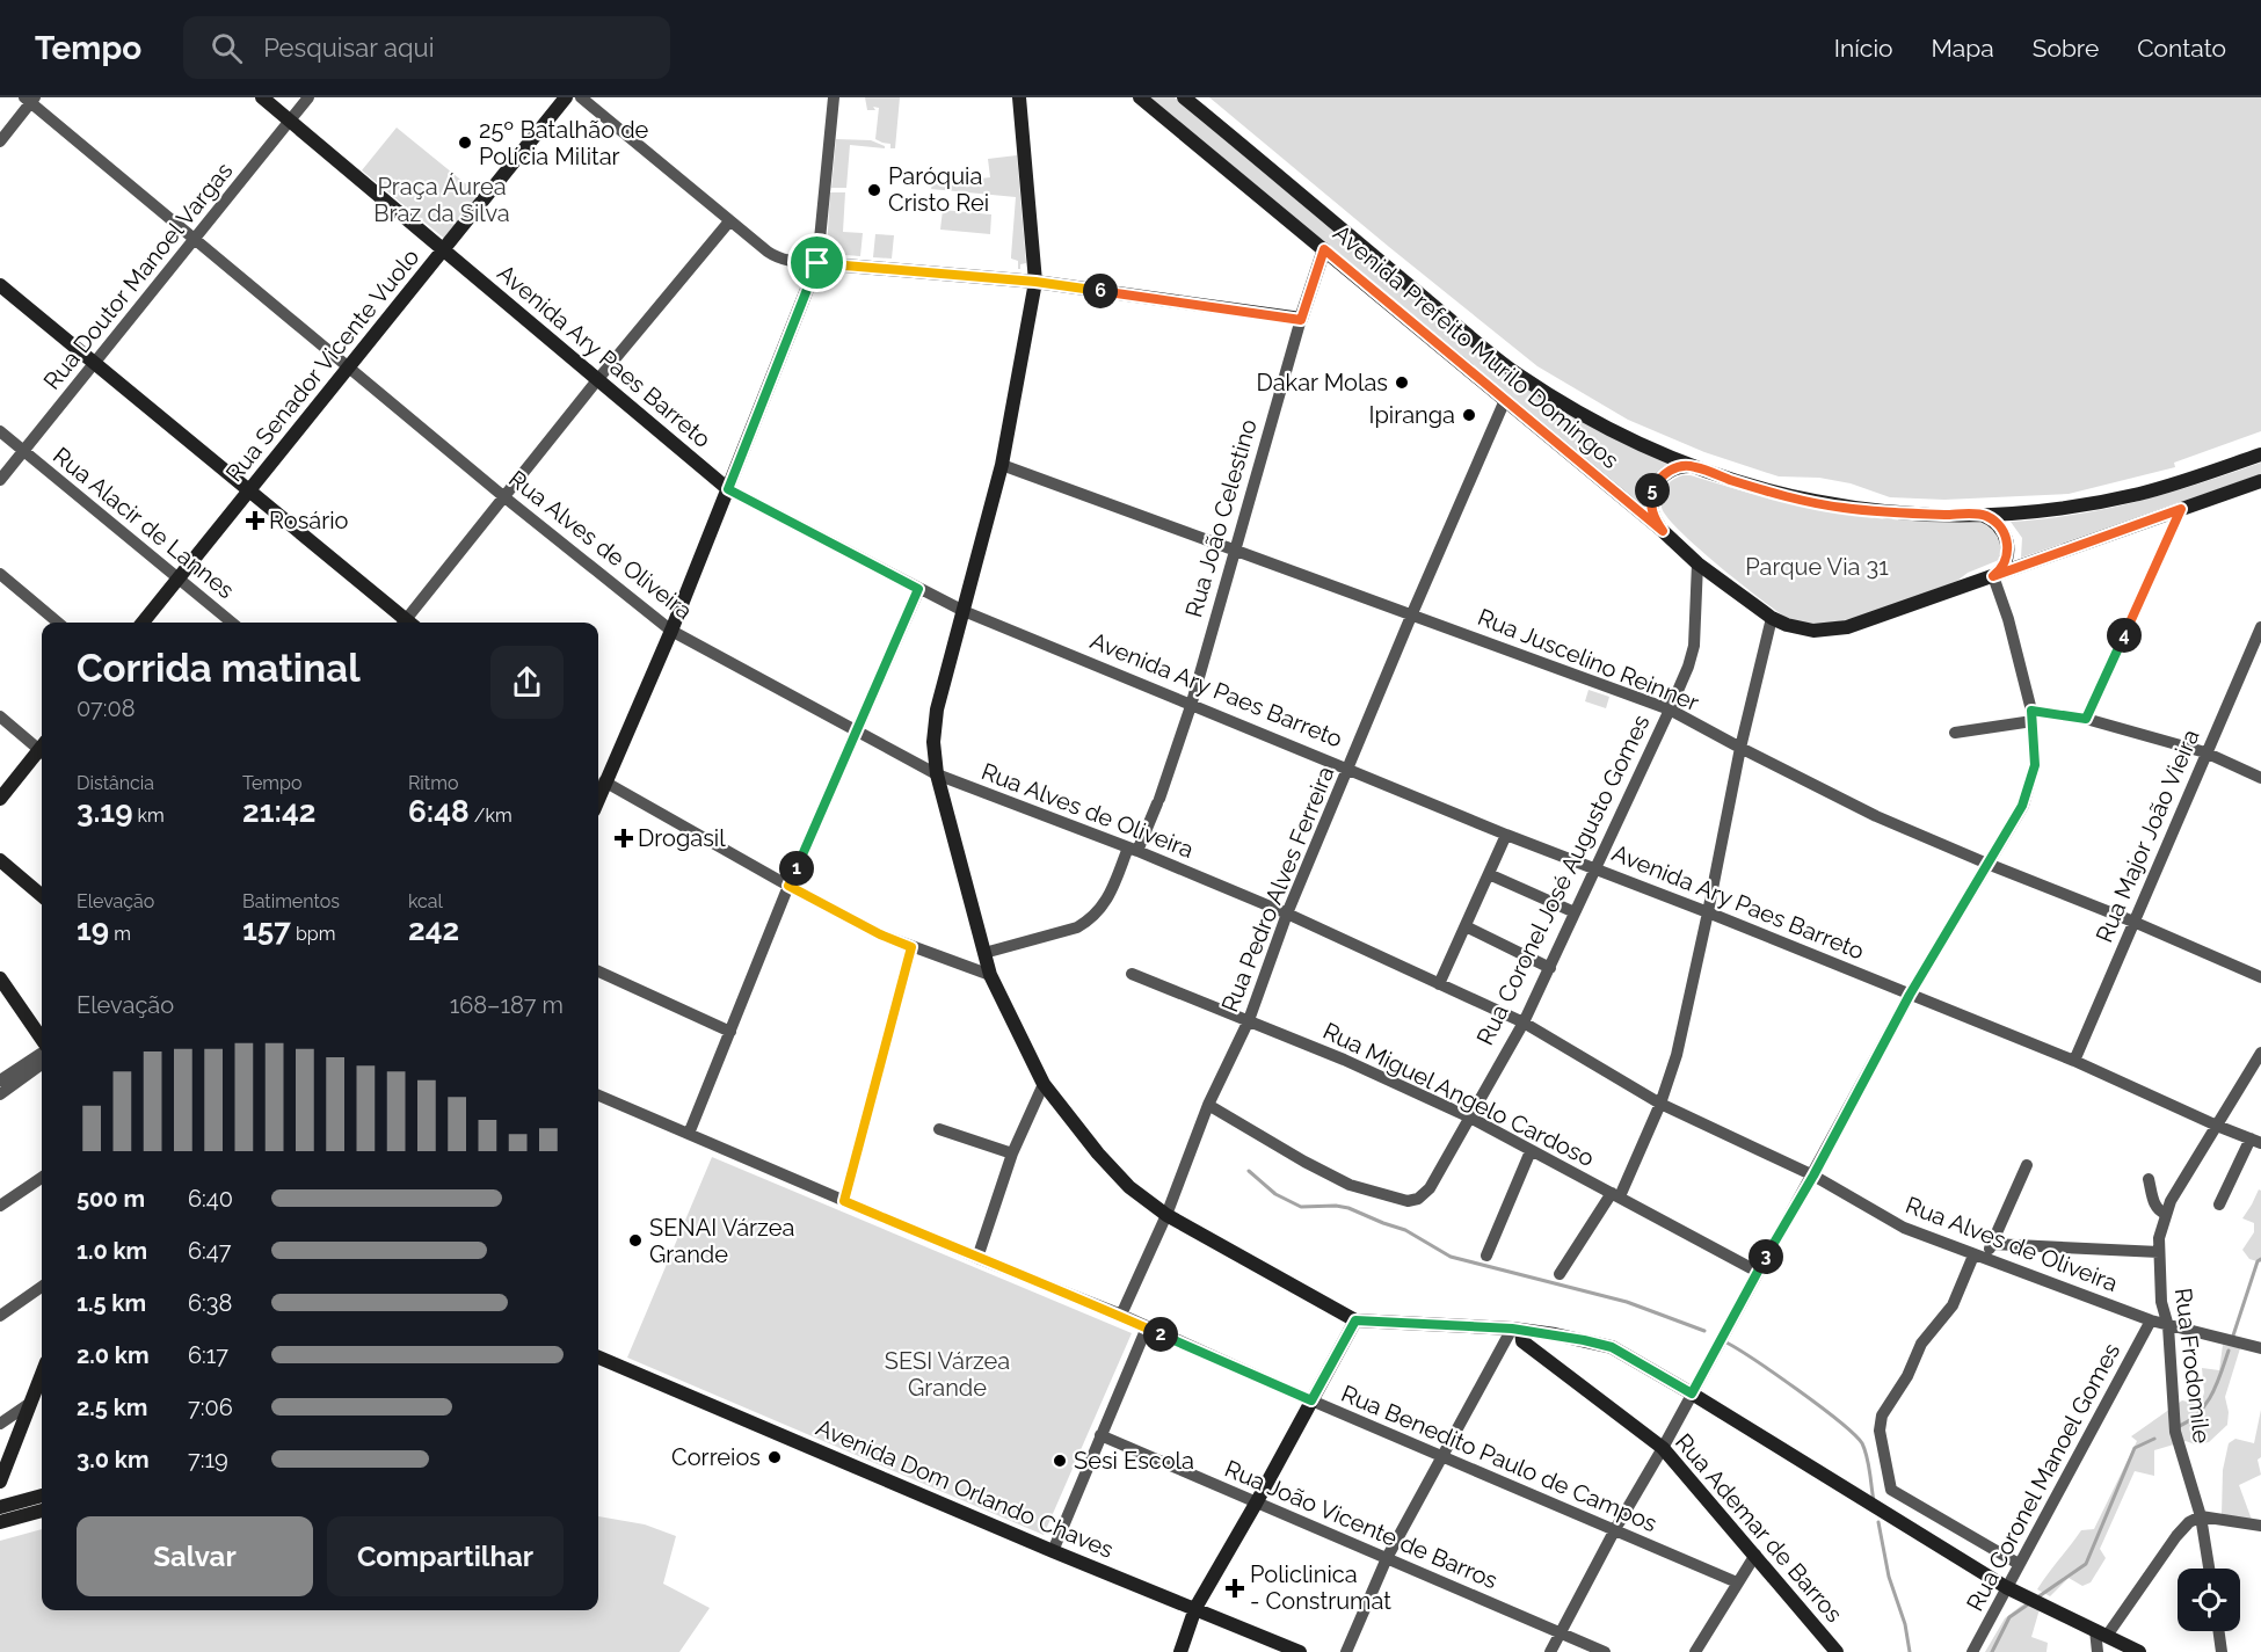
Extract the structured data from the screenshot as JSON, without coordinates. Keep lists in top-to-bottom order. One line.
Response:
{"streets":{"street":["Rua Doutor Manoel Vargas","Avenida Prefeito Murilo Domingos","Avenida Ary Paes Barreto","Rua Senador Vicente Vuolo","Rua João Celestino","Rua Alacir de Lannes","Rua Alves de Oliveira","Rua Juscelino Reinner","Rua Major João Vieira","Rua Coronel José Augusto Gomes","Rua Pedro Alves Ferreira","Rua Miguel Angelo Cardoso","Rua Frodomile","Rua Benedito Paulo de Campos","Rua Coronel Manoel Gomes","Avenida Dom Orlando Chaves","Rua João Vicente de Barros","Rua Ademar de Barros"]},"crossings":[["Rua Doutor Manoel Vargas","Avenida Ary Paes Barreto"],["Rua Doutor Manoel Vargas","Rua Alacir de Lannes"],["Rua Doutor Manoel Vargas","Rua Alves de Oliveira"],["Avenida Prefeito Murilo Domingos","Rua João Celestino"],["Avenida Prefeito Murilo Domingos","Rua Coronel José Augusto Gomes"],["Avenida Prefeito Murilo Domingos","Rua Pedro Alves Ferreira"],["Avenida Ary Paes Barreto","Rua Senador Vicente Vuolo"],["Avenida Ary Paes Barreto","Rua João Celestino"],["Avenida Ary Paes Barreto","Rua Major João Vieira"],["Avenida Ary Paes Barreto","Rua Coronel José Augusto Gomes"],["Avenida Ary Paes Barreto","Rua Pedro Alves Ferreira"],["Avenida Ary Paes Barreto","Rua Frodomile"],["Rua Senador Vicente Vuolo","Rua Alacir de Lannes"],["Rua Senador Vicente Vuolo","Rua Alves de Oliveira"],["Rua João Celestino","Rua Alves de Oliveira"],["Rua João Celestino","Rua Juscelino Reinner"],["Rua Alves de Oliveira","Rua Coronel José Augusto Gomes"],["Rua Alves de Oliveira","Rua Pedro Alves Ferreira"],["Rua Alves de Oliveira","Rua Frodomile"],["Rua Alves de Oliveira","Rua Coronel Manoel Gomes"],["Rua Juscelino Reinner","Rua Major João Vieira"],["Rua Juscelino Reinner","Rua Coronel José Augusto Gomes"],["Rua Juscelino Reinner","Rua Pedro Alves Ferreira"],["Rua Coronel José Augusto Gomes","Rua Pedro Alves Ferreira"],["Rua Coronel José Augusto Gomes","Rua Miguel Angelo Cardoso"],["Rua Pedro Alves Ferreira","Rua Miguel Angelo Cardoso"],["Rua Pedro Alves Ferreira","Rua Benedito Paulo de Campos"]],"parks":["Praça Áurea Braz da Silva","Parque Via 31","SESI Várzea Grande"],"places":{"other":["25º Batalhão de Polícia Militar","Paróquia Cristo Rei","Dakar Molas","Ipiranga","SENAI Várzea Grande","Correios","Sesi Escola"],"health":["Rosário","Drogasil","Policlinica - Construmat"]},"page":{"header":"Tempo","search":"Pesquisar aqui","nav":["Início","Mapa","Sobre","Contato"],"pins":["6","5","4","1","3","2"],"heading":["Corrida matinal","07:08"],"stats":[["Distância","3.19 km"],["Tempo","21:42"],["Ritmo","6:48 /km"],["Elevação","19 m"],["Batimentos","157 bpm"],["kcal","242"]],"chart":["Elevação","168–187 m"],"list":[{"name":"500 m","note":"6:40"},{"name":"1.0 km","note":"6:47"},{"name":"1.5 km","note":"6:38"},{"name":"2.0 km","note":"6:17"},{"name":"2.5 km","note":"7:06"},{"name":"3.0 km","note":"7:19"}],"buttons":["Salvar","Compartilhar"]}}
